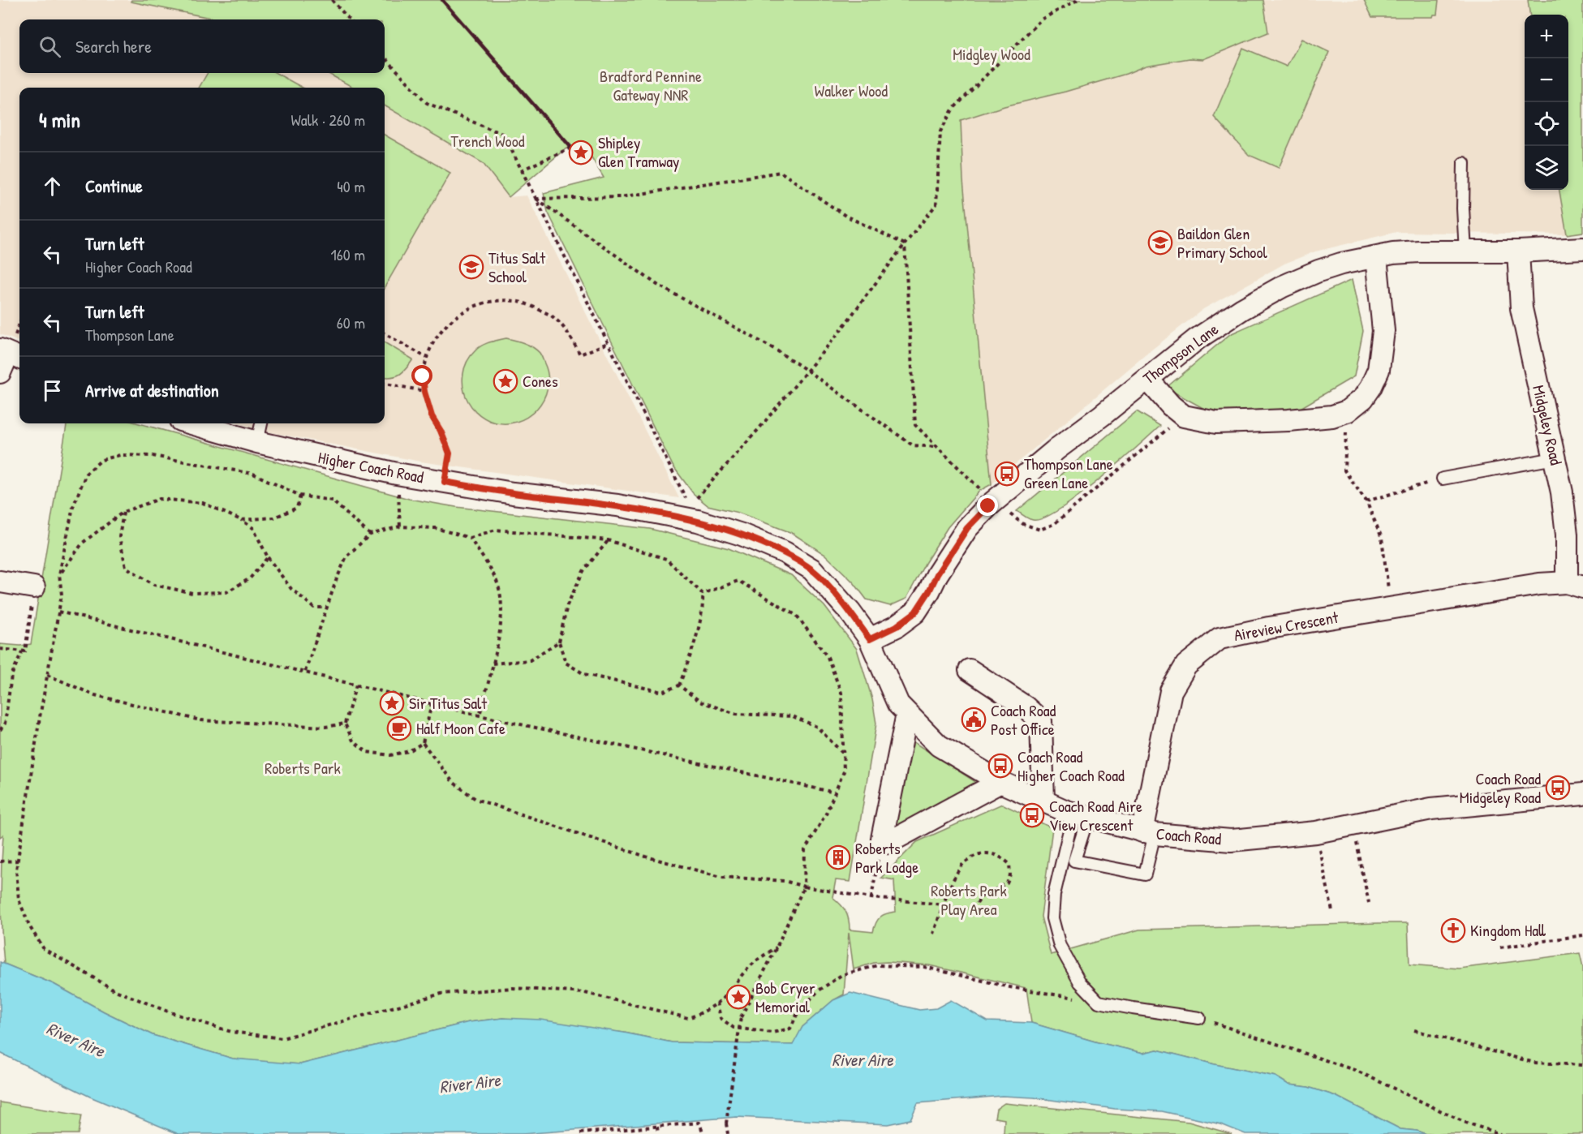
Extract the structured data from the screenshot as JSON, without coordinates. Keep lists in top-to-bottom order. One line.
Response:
{"streets":{"street":["Thompson Lane","Midgeley Road","Higher Coach Road","Aireview Crescent","Coach Road"]},"crossings":[["Thompson Lane","Midgeley Road"],["Thompson Lane","Higher Coach Road"],["Thompson Lane","Coach Road"],["Midgeley Road","Aireview Crescent"],["Higher Coach Road","Coach Road"],["Aireview Crescent","Coach Road"]],"water":["River Aire"],"parks":["Midgley Wood","Bradford Pennine Gateway NNR","Walker Wood","Trench Wood","Roberts Park","Roberts Park Play Area"],"places":{"place":["Shipley Glen Tramway","Cones","Sir Titus Salt","Bob Cryer Memorial"],"school or university":["Baildon Glen Primary School","Titus Salt School"],"bus stop":["Thompson Lane Green Lane","Coach Road Higher Coach Road","Coach Road Midgeley Road","Coach Road Aire View Crescent"],"public building":["Coach Road Post Office"],"cafe":["Half Moon Cafe"],"building":["Roberts Park Lodge"],"church":["Kingdom Hall"]},"page":{"map_buttons":["+","−"],"search":"Search here","heading":["4 min","Walk · 260 m"],"list":[["Continue","40 m"],["Turn left","Higher Coach Road","160 m"],["Turn left","Thompson Lane","60 m"],"Arrive at destination"]}}
